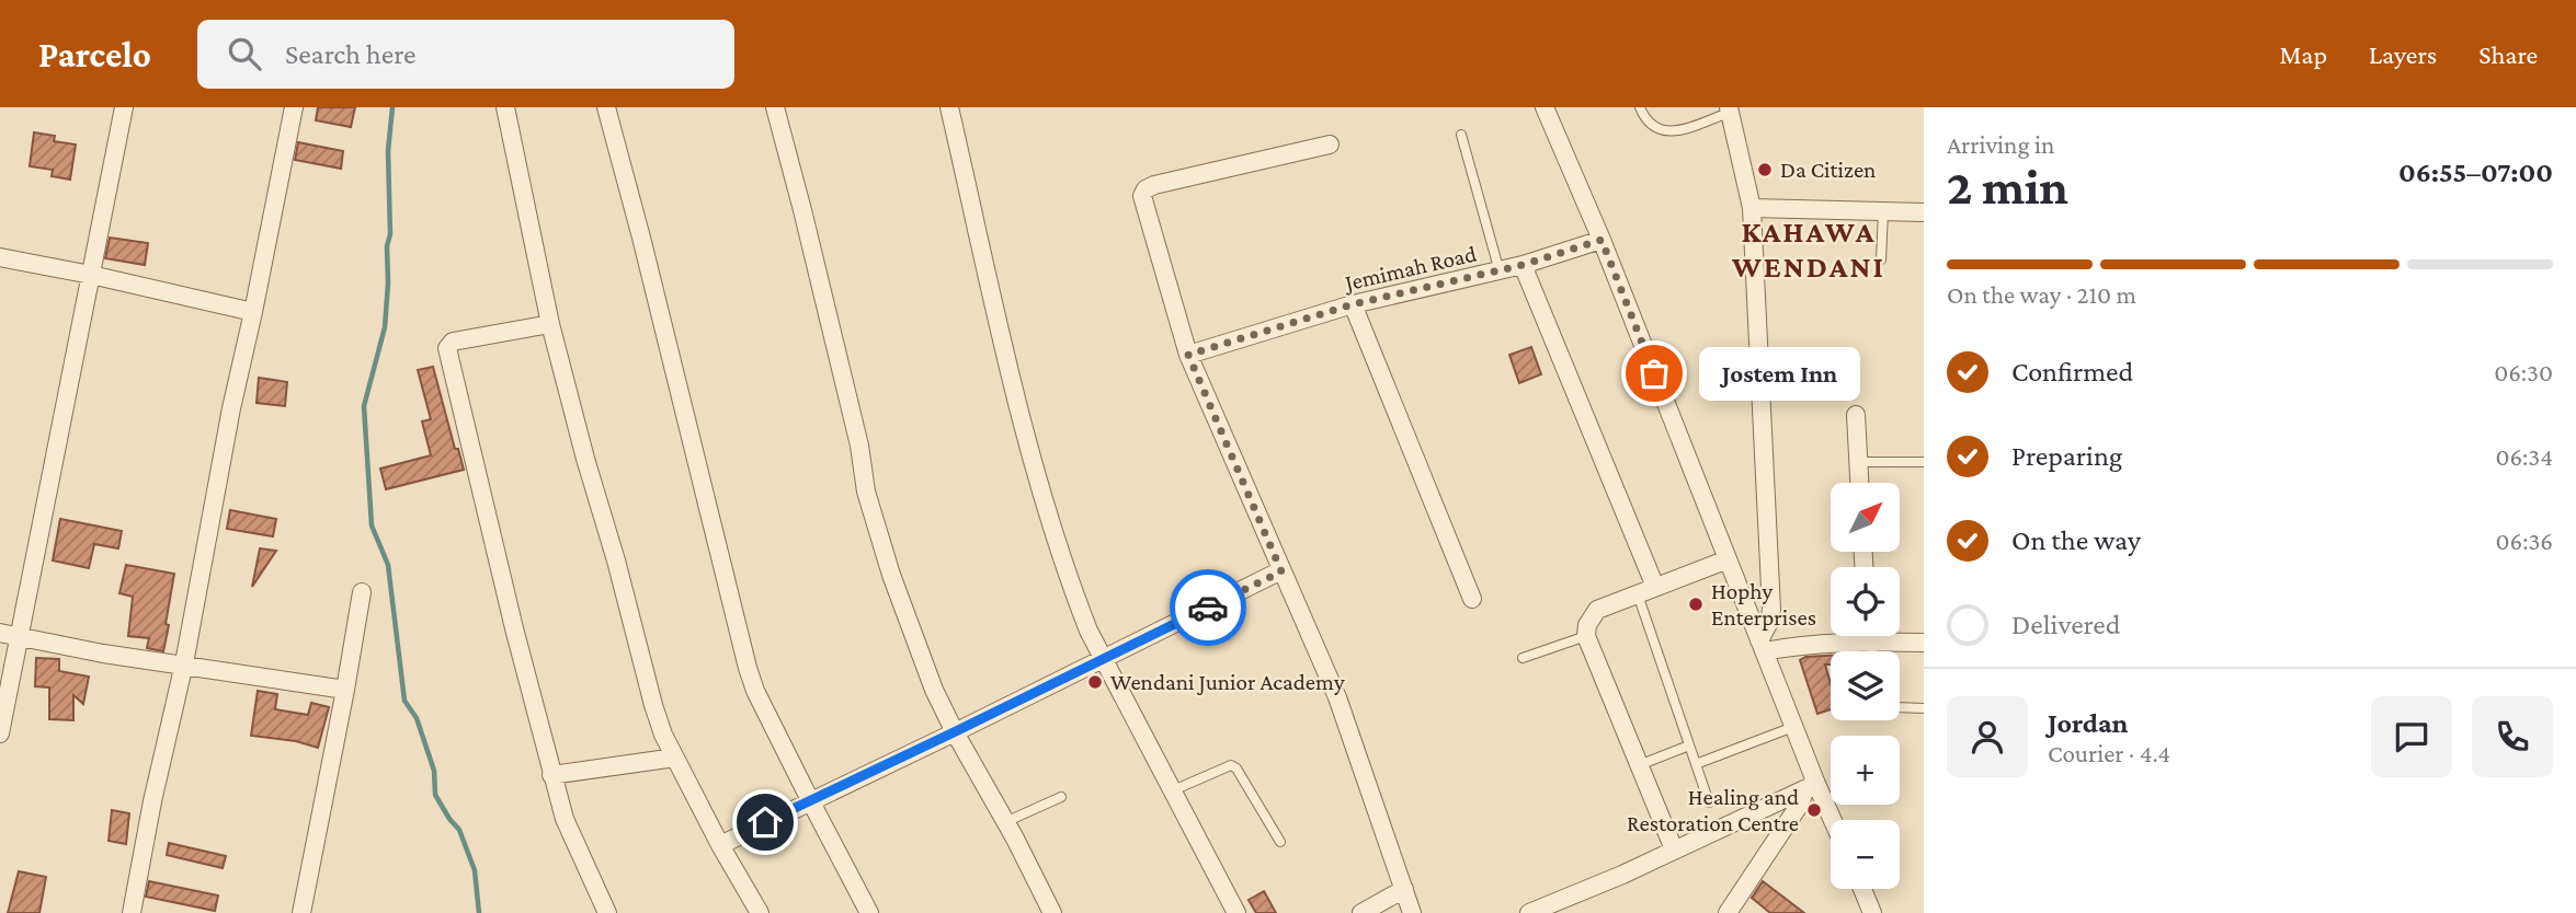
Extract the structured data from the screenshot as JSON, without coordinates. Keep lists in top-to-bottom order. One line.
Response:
{"streets":{"street":["Jemimah Road"]},"districts":["KAHAWA WENDANI"],"places":["Da Citizen","Jostem Inn","Hophy Enterprises","Wendani Junior Academy","Healing and Restoration Centre"],"north":"top right","page":{"header":"Parcelo","search":"Search here","nav":["Map","Layers","Share"],"heading":["2 min","Arriving in","06:55–07:00"],"panel":["Jordan","Courier · 4.4"],"bar":"On the way · 210 m","list":[["Confirmed","06:30"],["Preparing","06:34"],["On the way","06:36"],"Delivered"],"bubble":"Jostem Inn","map_buttons":["+","−"]}}
